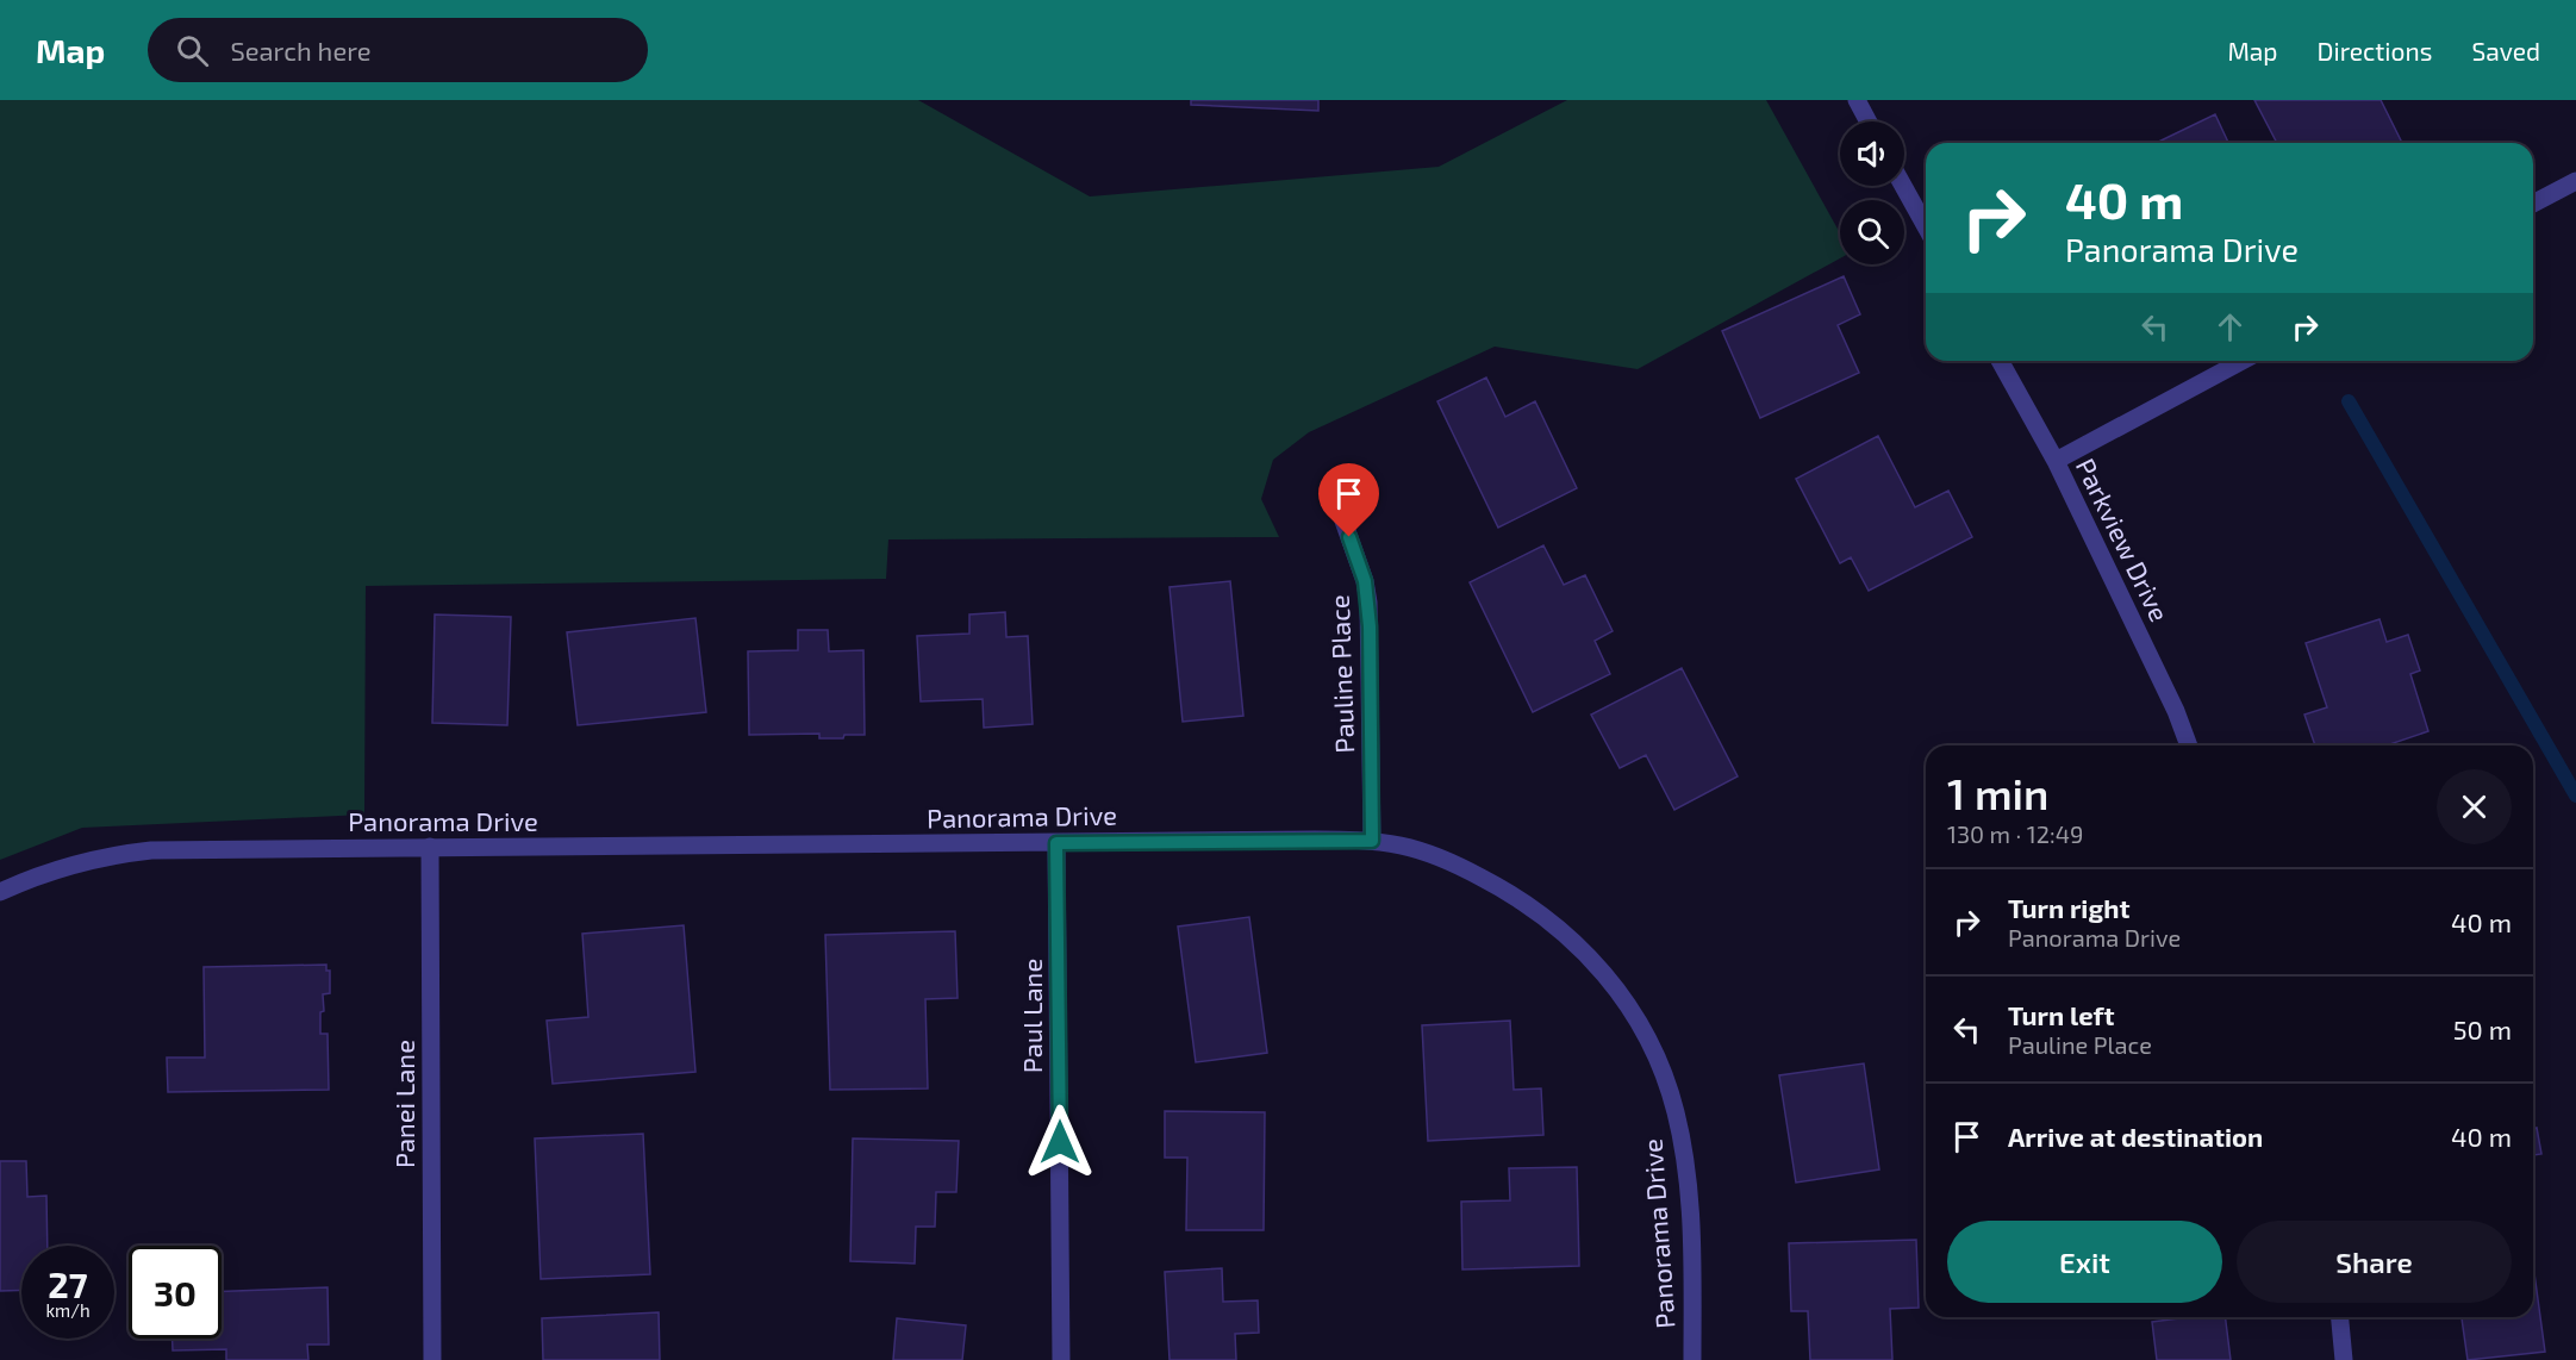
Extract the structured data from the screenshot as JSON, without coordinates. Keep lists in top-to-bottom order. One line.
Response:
{"streets":{"street":["Parkview Drive","Pauline Place","Panorama Drive","Paul Lane","Panei Lane"]},"crossings":[["Pauline Place","Panorama Drive"],["Panorama Drive","Paul Lane"],["Panorama Drive","Panei Lane"]],"page":{"header":"Map","search":"Search here","nav":["Map","Directions","Saved"],"turn":["40 m","Panorama Drive"],"heading":["1 min","130 m · 12:49"],"list":[{"name":"Turn right","note":"Panorama Drive","value":"40 m"},{"name":"Turn left","note":"Pauline Place","value":"50 m"},{"name":"Arrive at destination","value":"40 m"}],"buttons":["Exit","Share"],"speed":"27 km/h","limit":"30"}}
